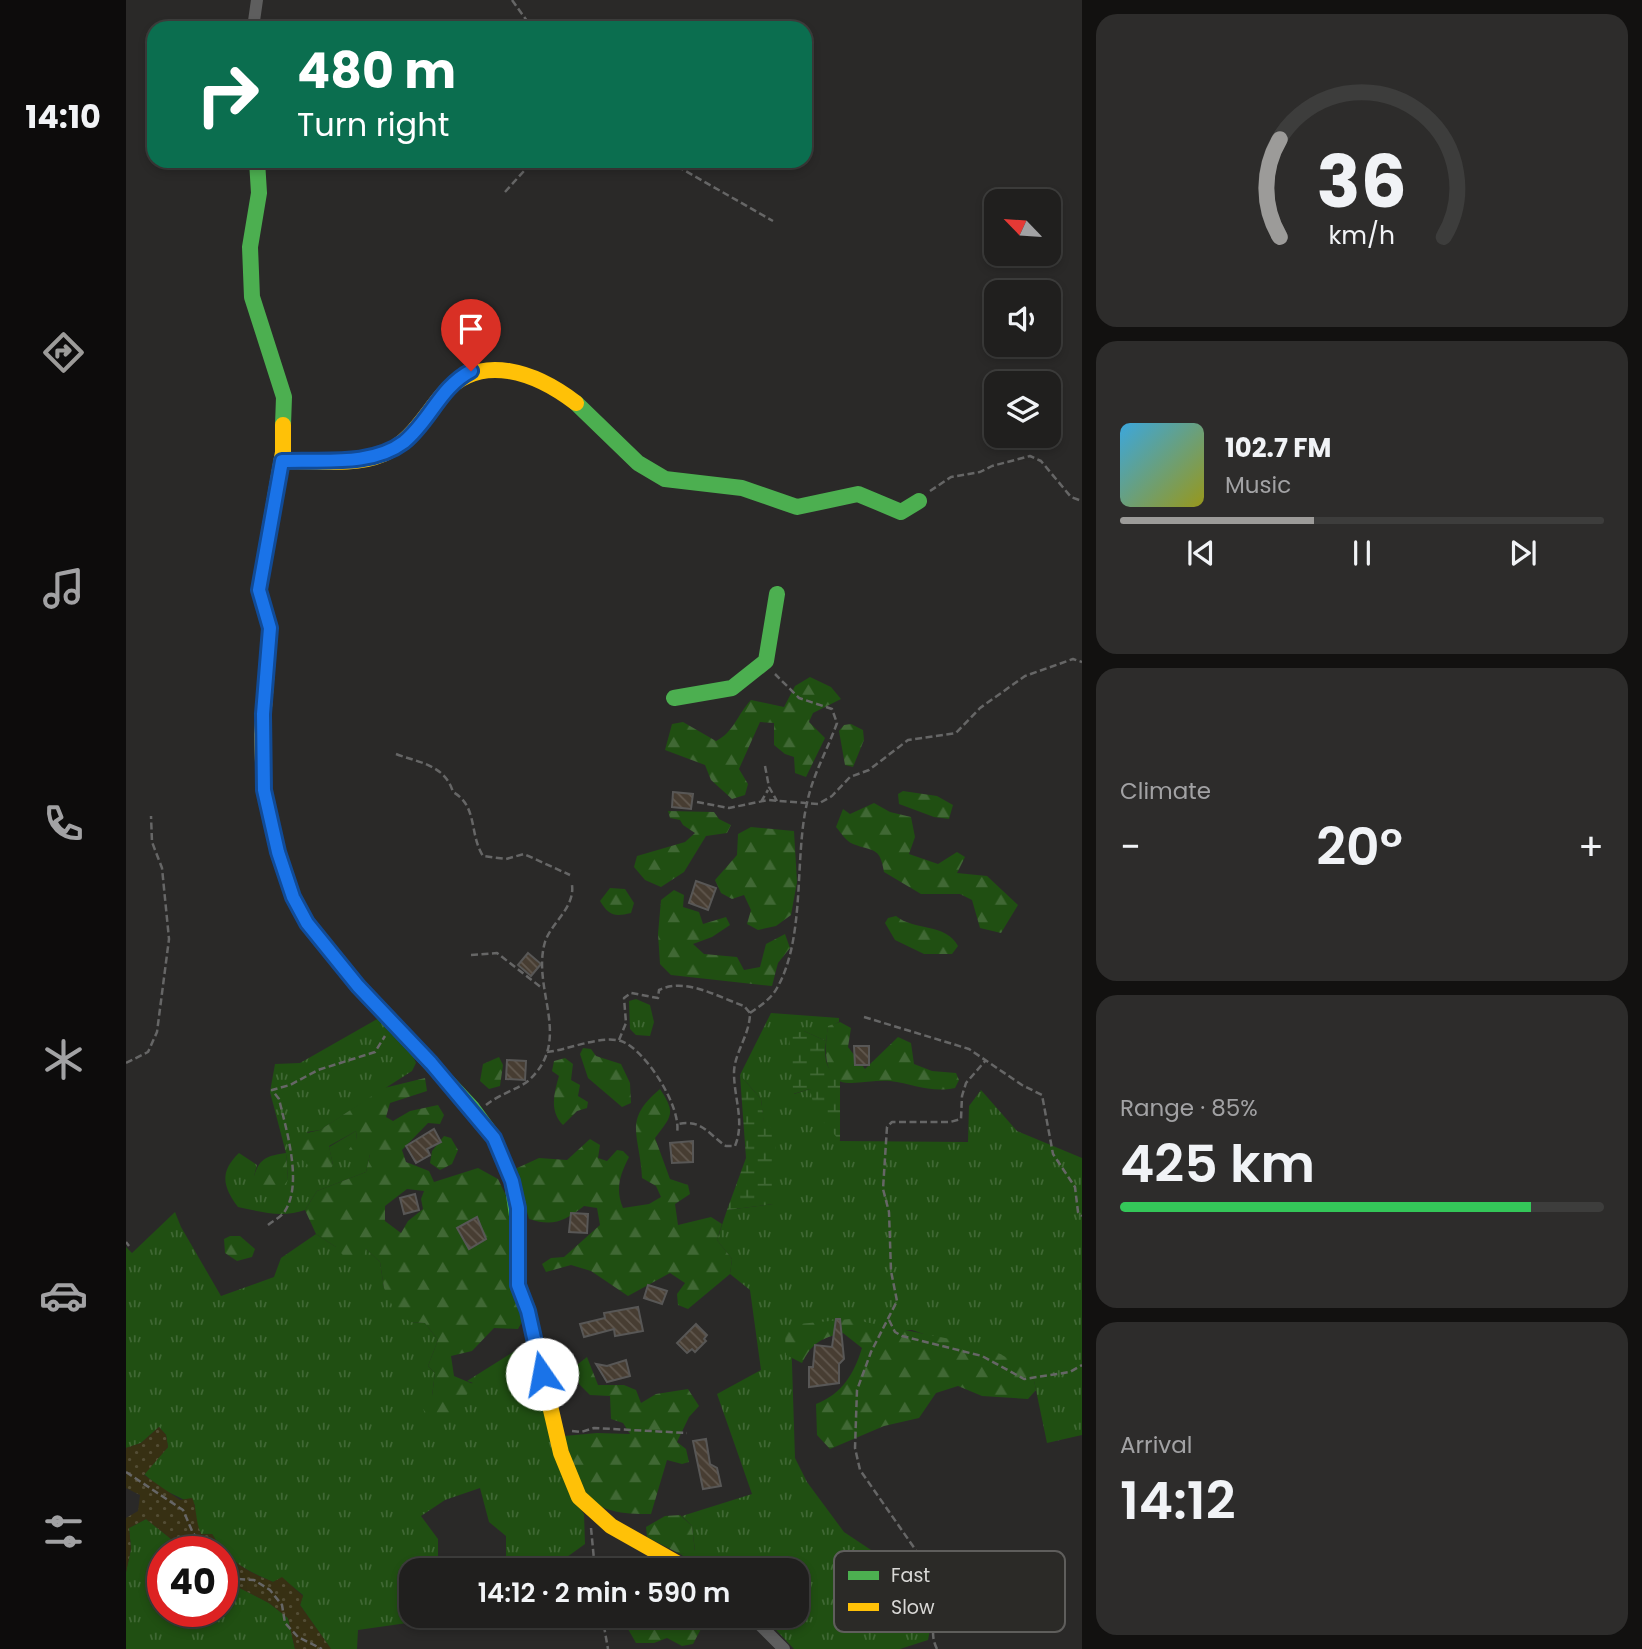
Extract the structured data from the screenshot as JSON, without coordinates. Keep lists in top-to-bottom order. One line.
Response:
{"legend":["Fast","Slow"],"north":"top left","page":{"tabs":"14:10","turn":["480 m","Turn right"],"song":["102.7 FM","Music"],"tile":["Climate",["Range · 85%","425 km"],["Arrival","14:12"]],"heat":["−","20°","+"],"limit":"40","trip":"14:12 · 2 min · 590 m","gauge":["36","km/h"]}}
